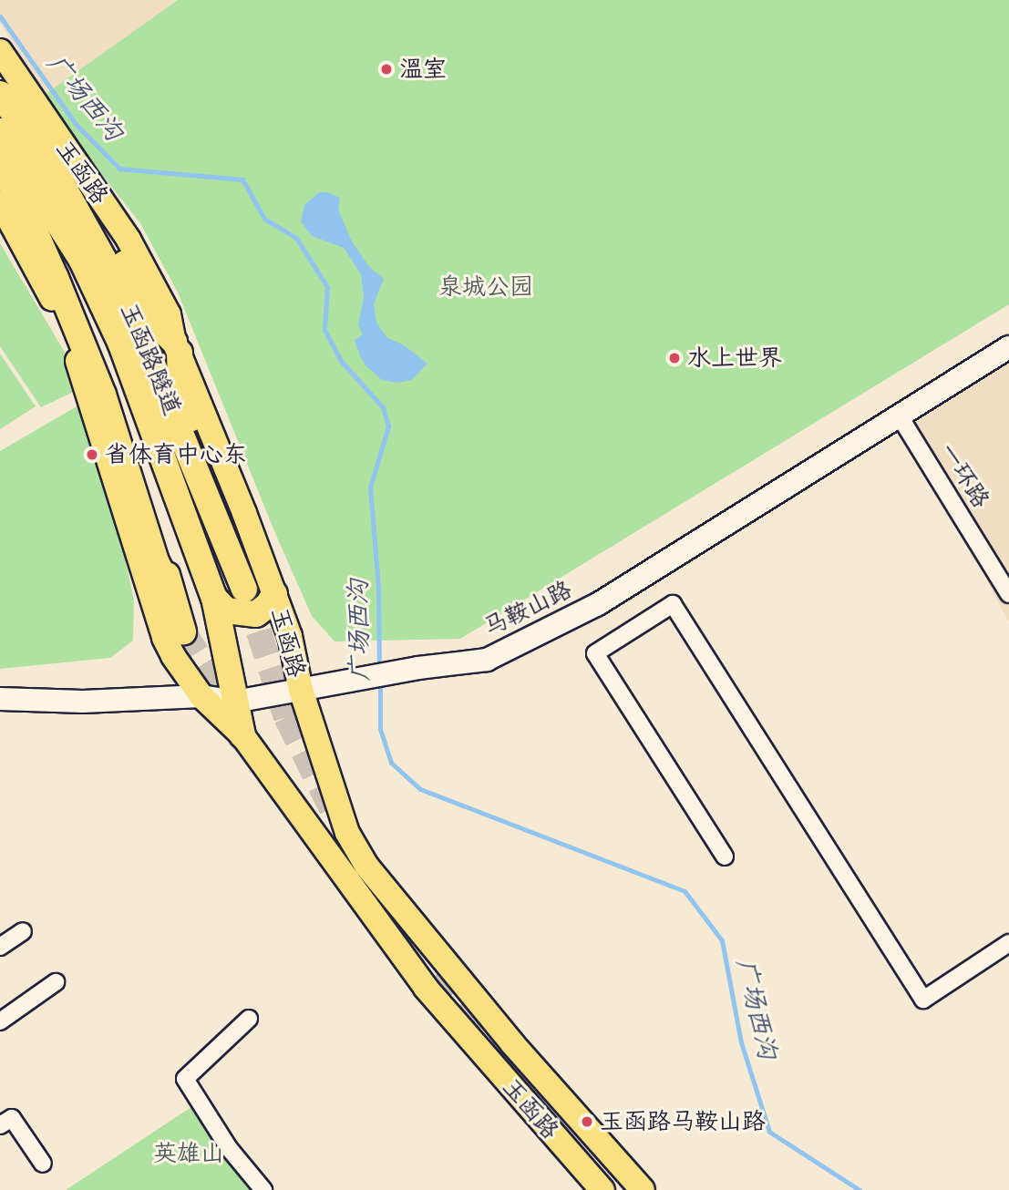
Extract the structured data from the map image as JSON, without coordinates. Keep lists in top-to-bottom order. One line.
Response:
{"streets":{"highway":["玉函路隧道"],"main road":["玉函路","马鞍山路"],"street":["一环路"]},"crossings":[["玉函路","马鞍山路"],["一环路","马鞍山路"]],"water":["广场西沟"],"parks":["泉城公园","英雄山"],"places":["温室","水上世界","省体育中心东","玉函路马鞍山路"]}
